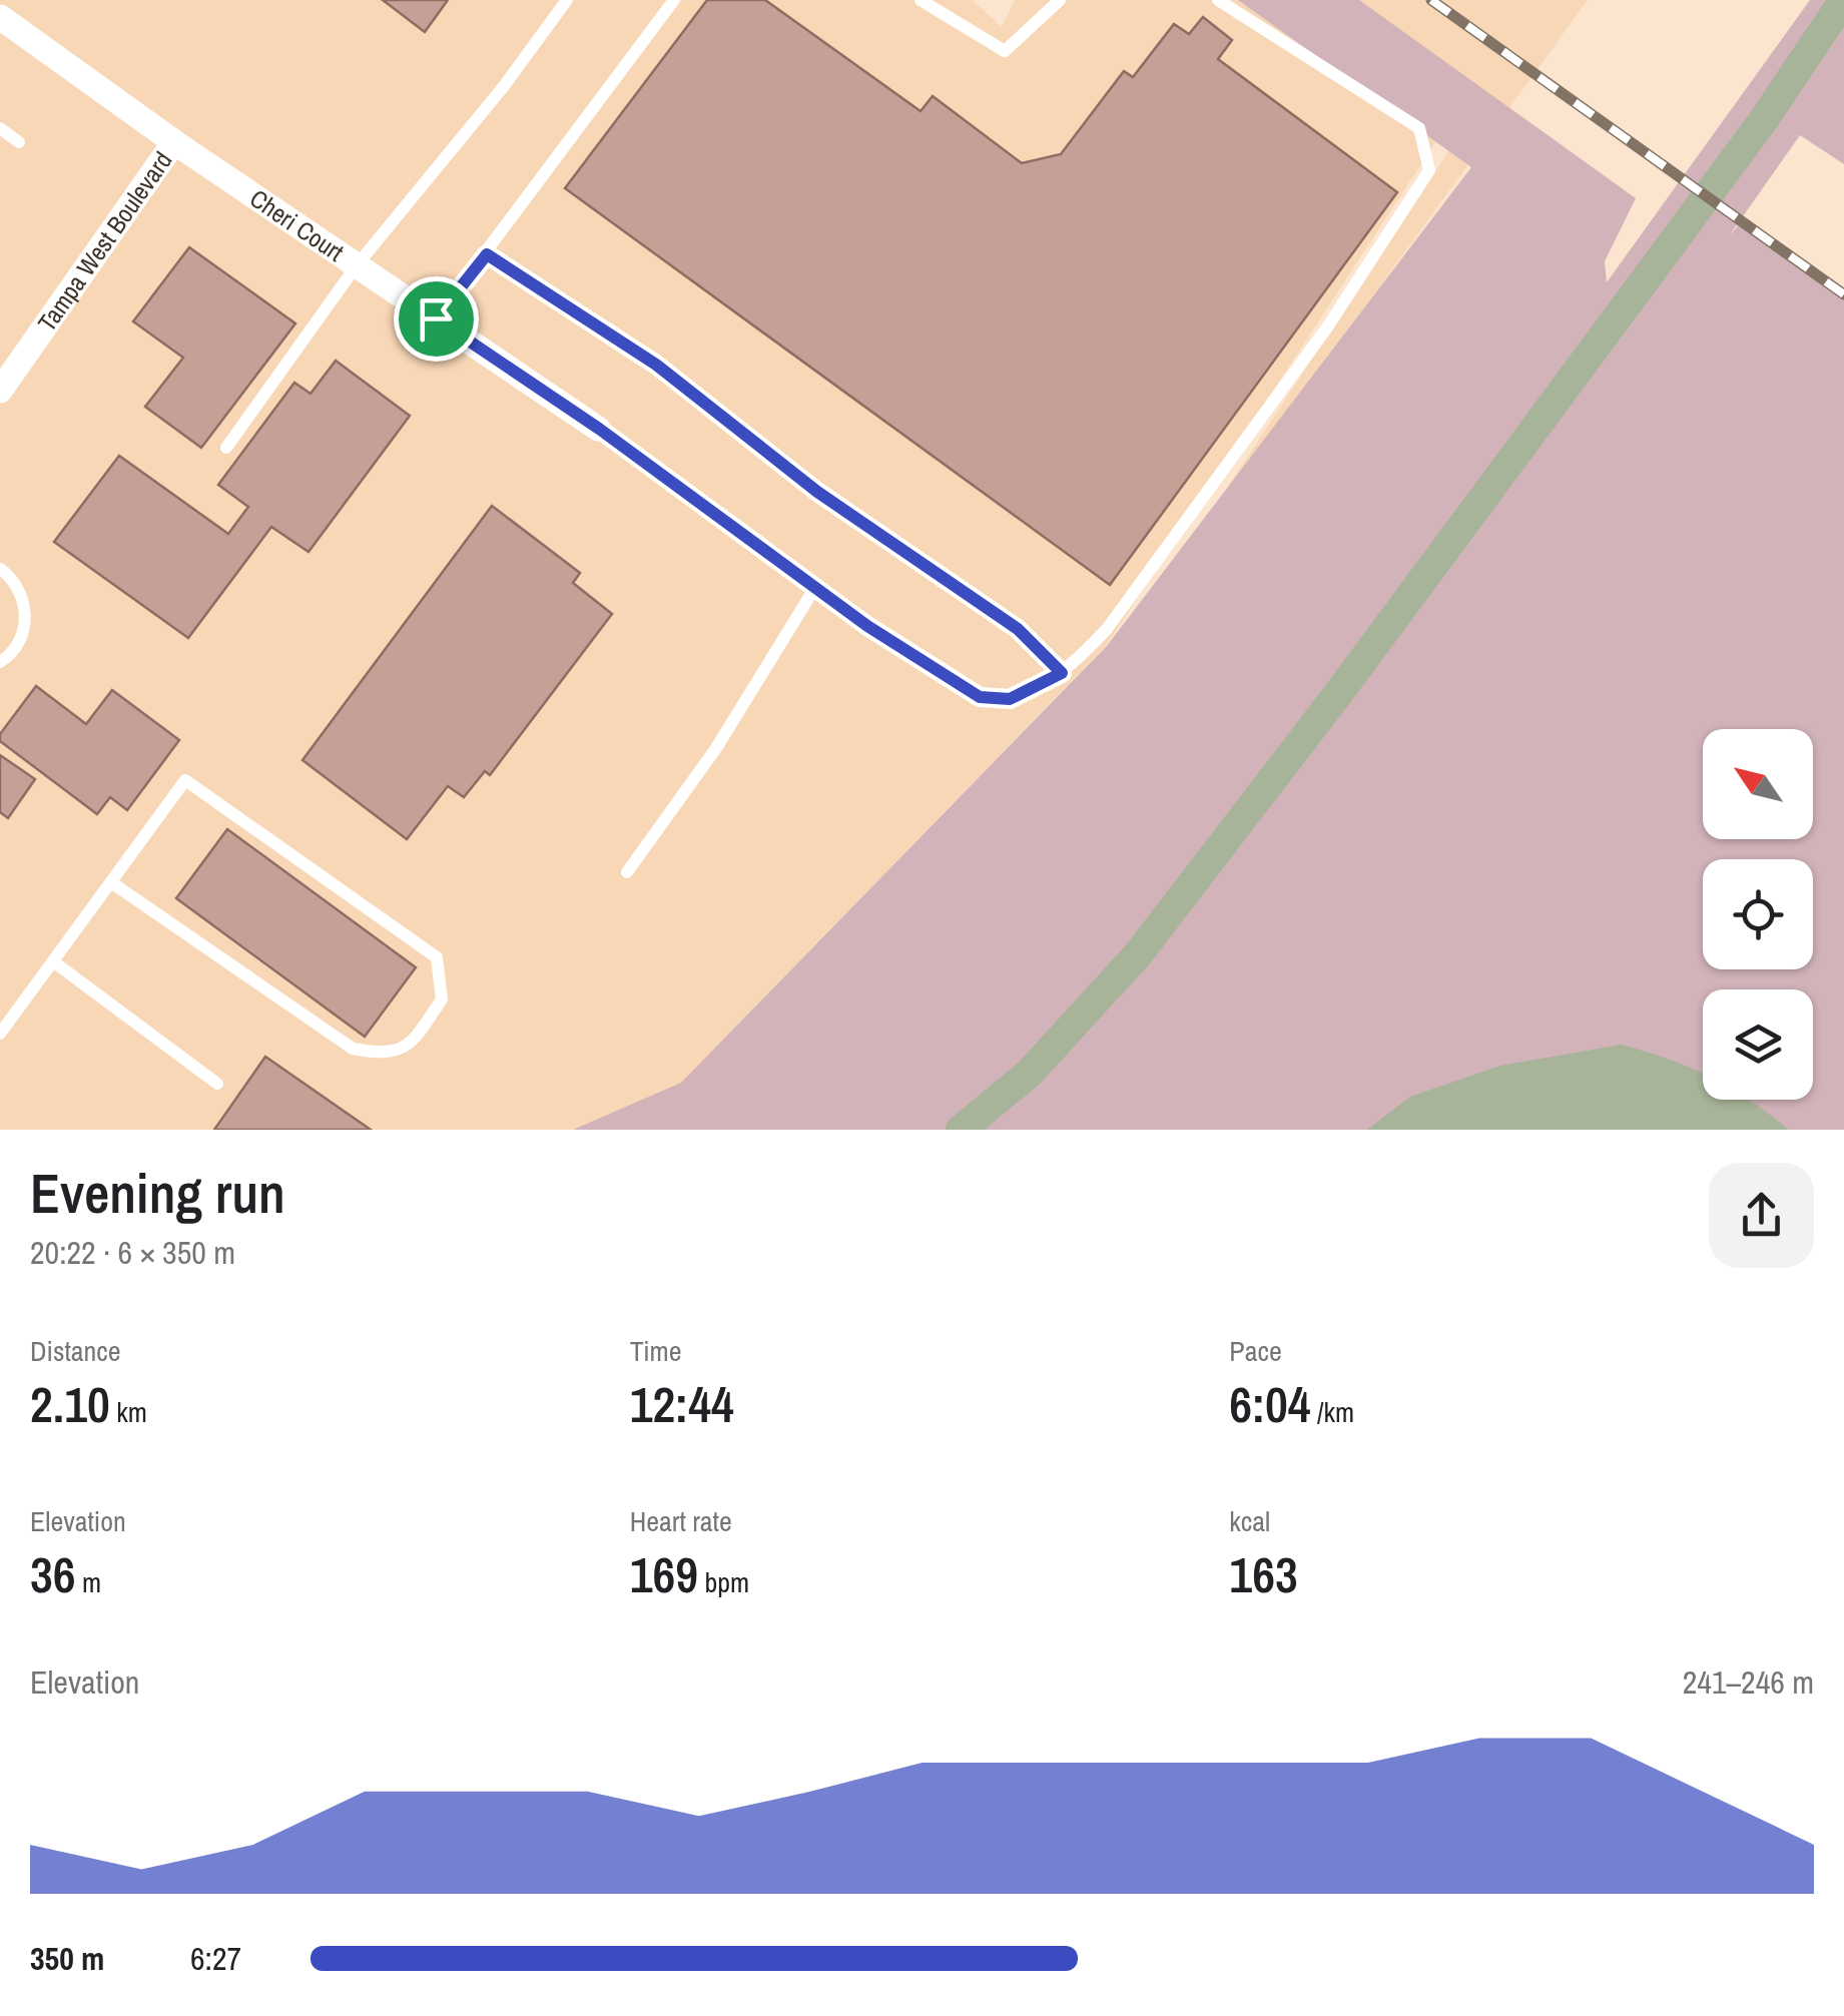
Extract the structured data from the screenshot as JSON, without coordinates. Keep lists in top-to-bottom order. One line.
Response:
{"streets":{"street":["Cheri Court","Tampa West Boulevard"]},"crossings":[["Cheri Court","Tampa West Boulevard"]],"north":"top left","page":{"heading":["Evening run","20:22 · 6 × 350 m"],"stats":[["Distance","2.10 km"],["Time","12:44"],["Pace","6:04 /km"],["Elevation","36 m"],["Heart rate","169 bpm"],["kcal","163"]],"chart":["Elevation","241–246 m"],"list":[{"name":"350 m","note":"6:27"}]}}
